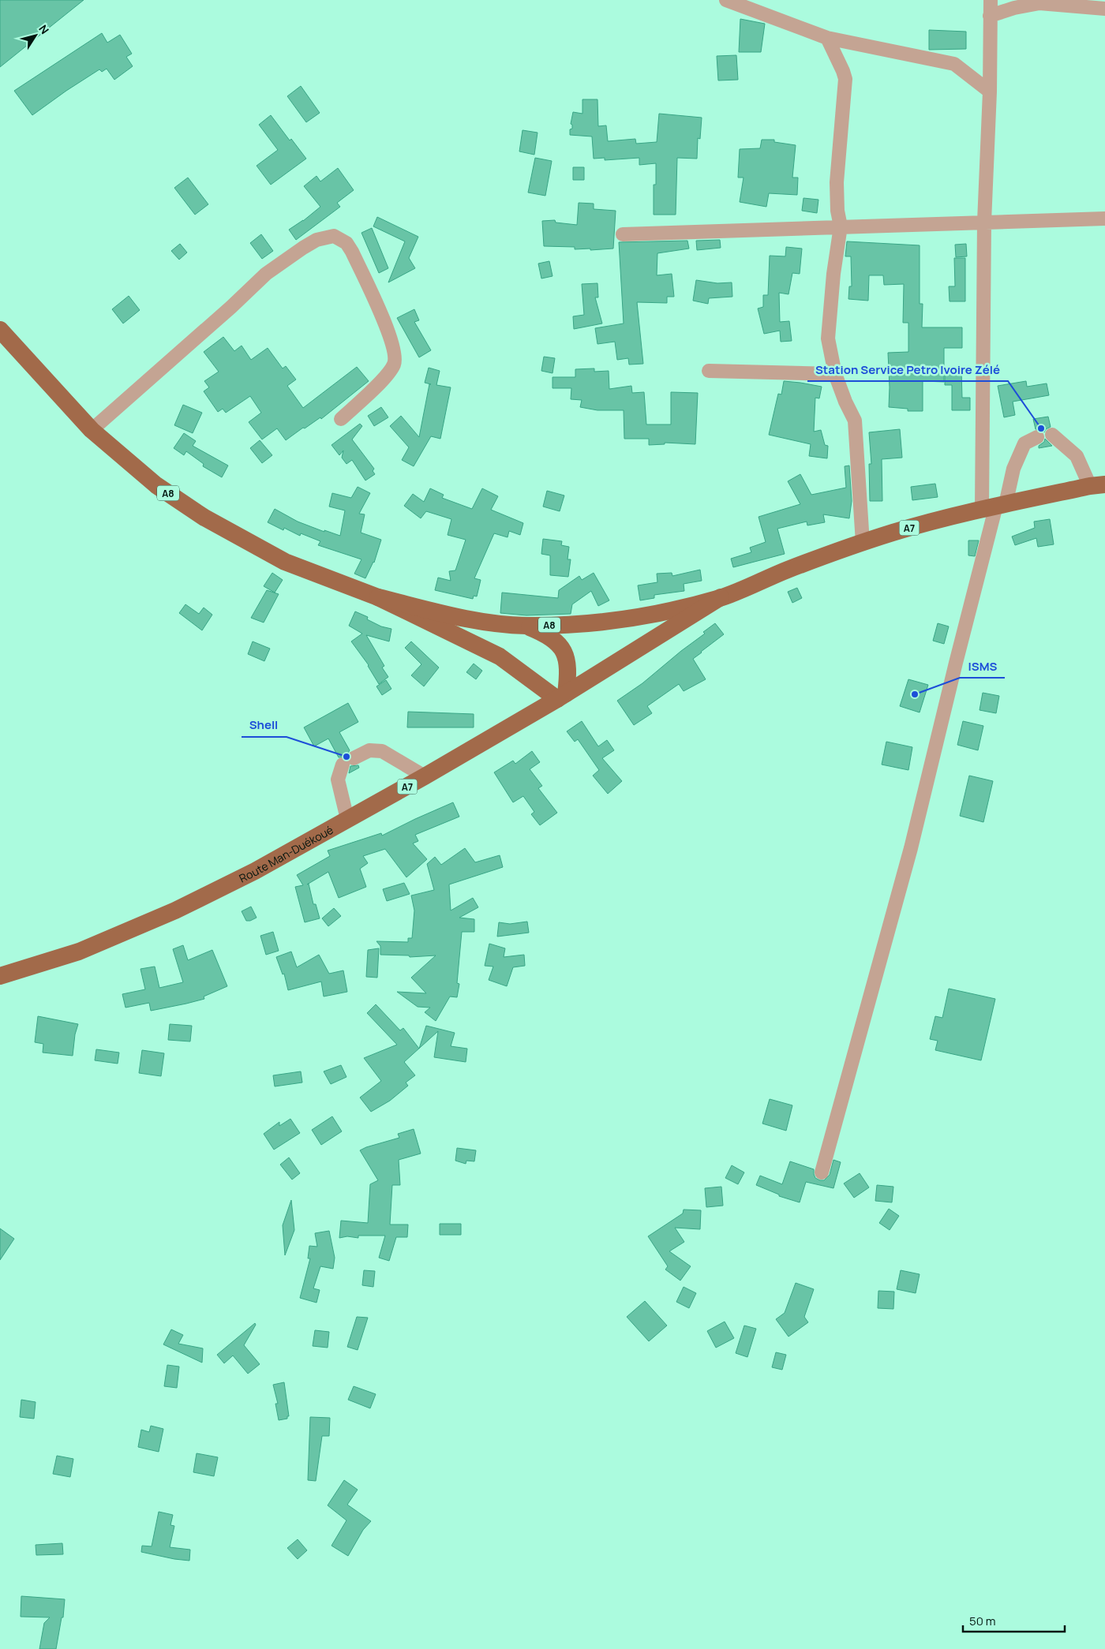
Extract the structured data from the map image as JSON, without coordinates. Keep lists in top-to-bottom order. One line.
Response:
{"streets":{"main road":["A8","A7","Route Man-Duékoué"]},"crossings":[["A8","A7"],["A8","Route Man-Duékoué"],["A7","Route Man-Duékoué"]],"places":["Station Service Petro Ivoire Zélé","ISMS","Shell"],"scale_bar":"50 m","north":"top right"}
